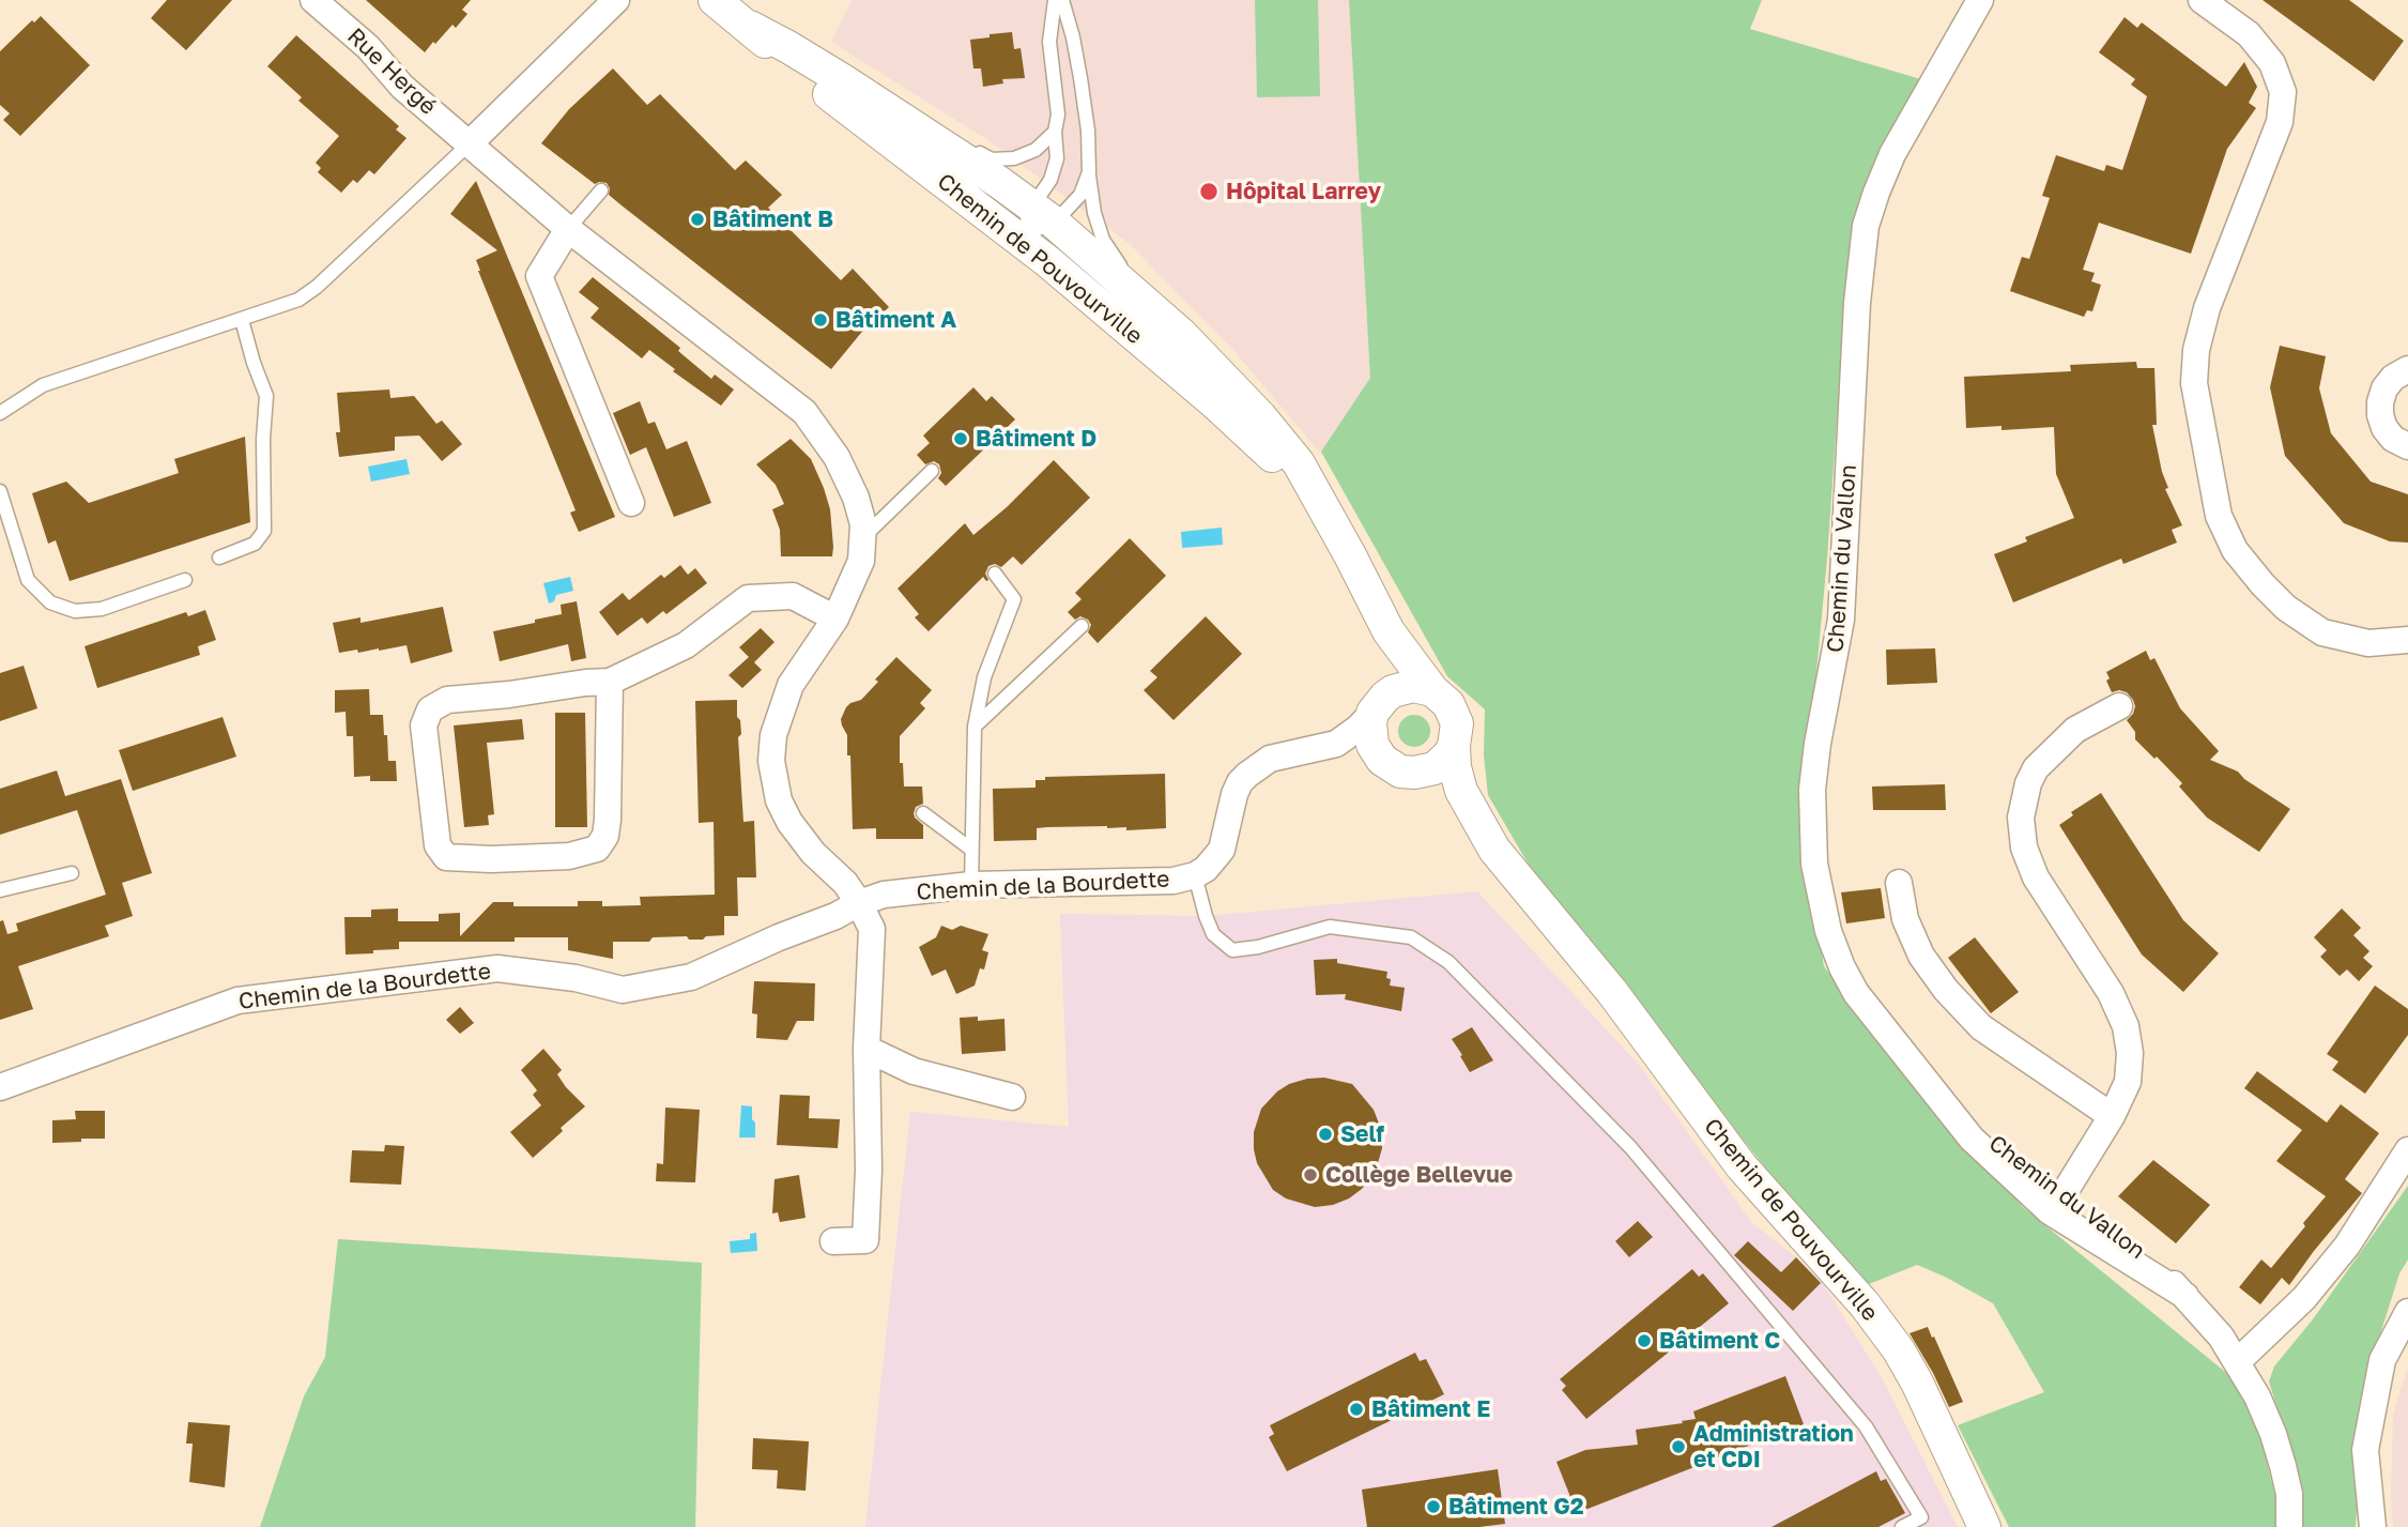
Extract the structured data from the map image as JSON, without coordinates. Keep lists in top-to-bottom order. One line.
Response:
{"streets":{"street":["Rue Hergé","Chemin de Pouvourville","Chemin du Vallon","Chemin de la Bourdette"]},"crossings":[["Chemin de Pouvourville","Chemin de la Bourdette"]],"places":["Hôpital Larrey","Bâtiment B","Bâtiment A","Bâtiment D","Self","Collège Bellevue","Bâtiment C","Bâtiment E","Administration et CDI","Bâtiment G2"]}
